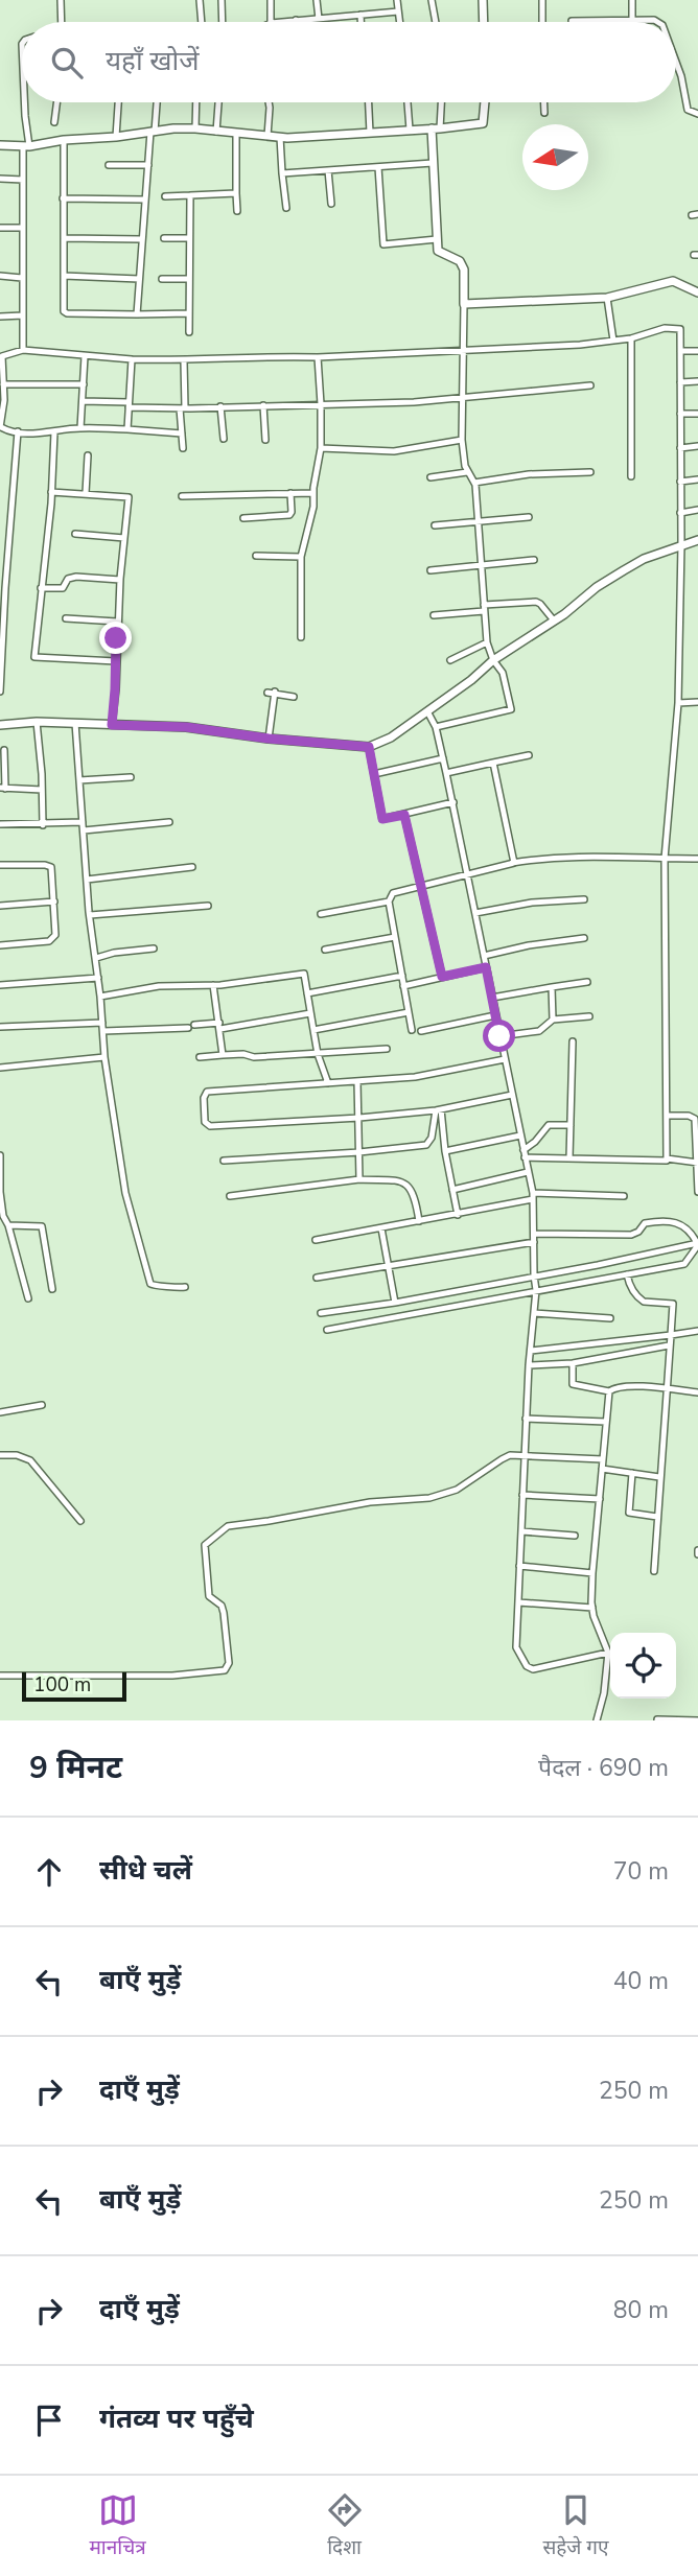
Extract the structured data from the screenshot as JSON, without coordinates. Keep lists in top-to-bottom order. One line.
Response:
{"scale_bar":"100 m","north":"left","page":{"search":"यहाँ खोजें","scale":"100 m","heading":["9 मिनट","पैदल · 690 m"],"list":[["सीधे चलें","70 m"],["बाएँ मुड़ें","40 m"],["दाएँ मुड़ें","250 m"],["बाएँ मुड़ें","250 m"],["दाएँ मुड़ें","80 m"],"गंतव्य पर पहुँचे"],"nav":["मानचित्र","दिशा","सहेजे गए"]}}
